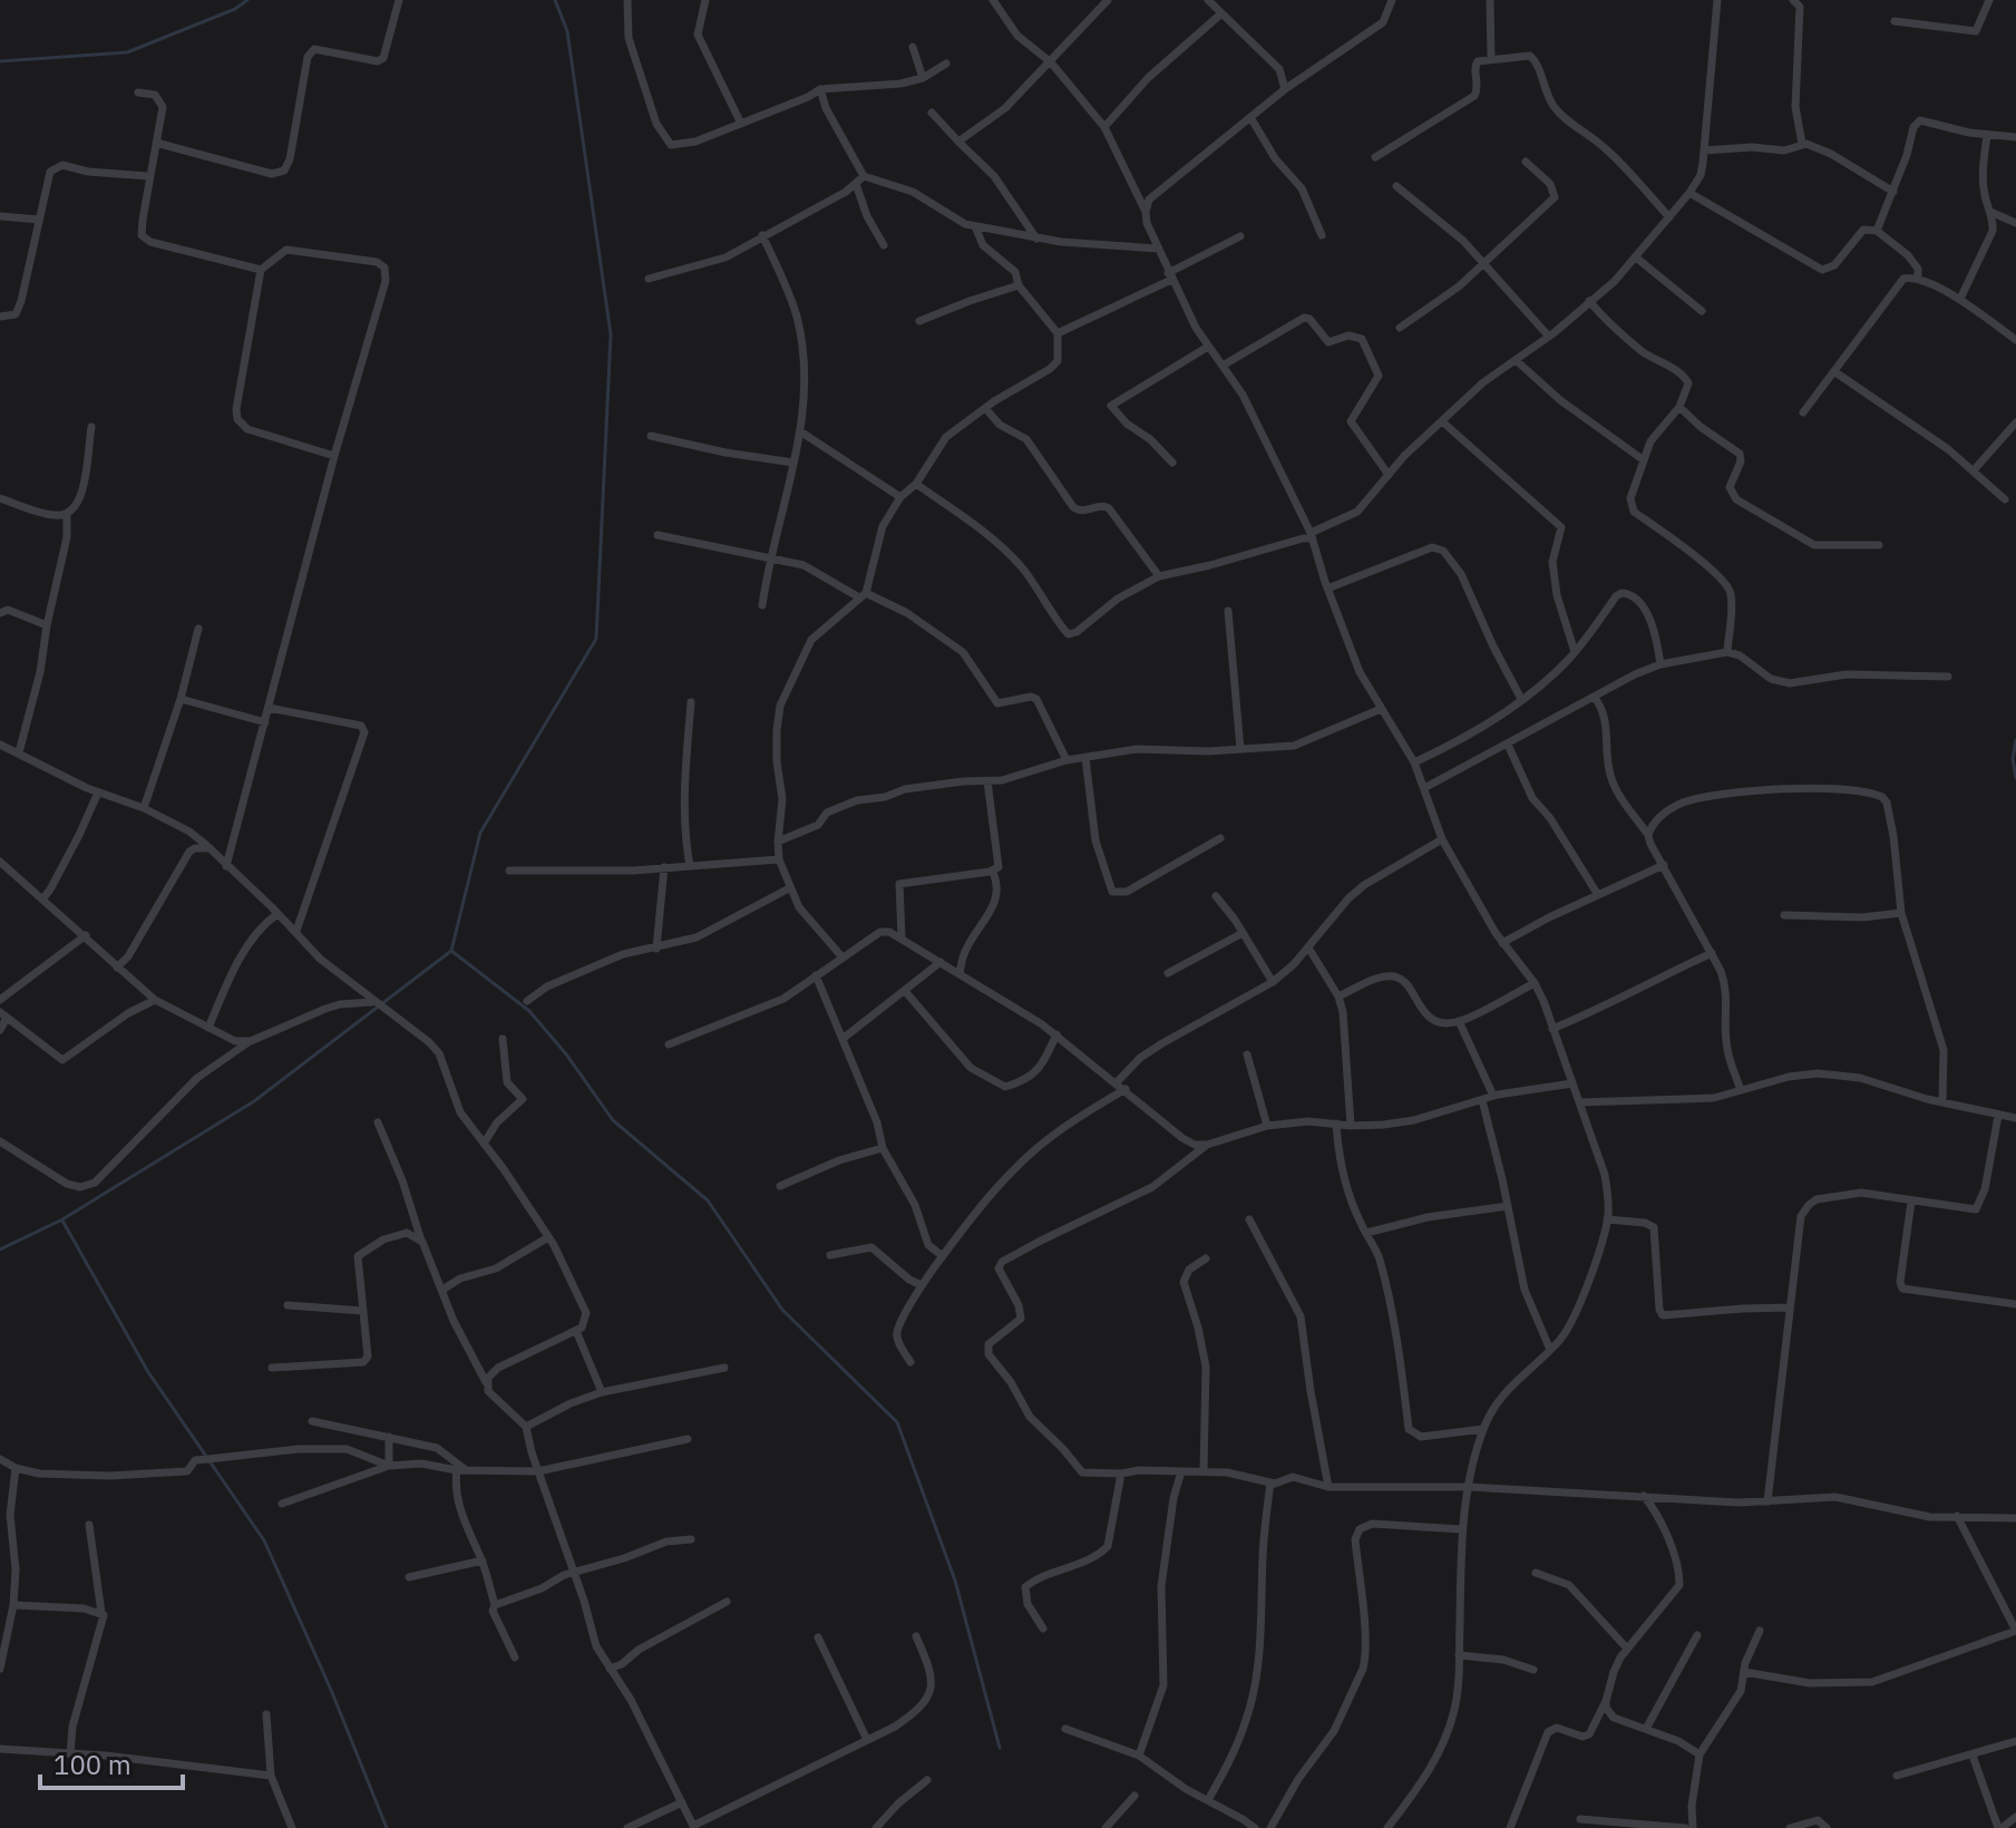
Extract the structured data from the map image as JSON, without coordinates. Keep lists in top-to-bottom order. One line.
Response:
{"scale_bar":"100 m"}
